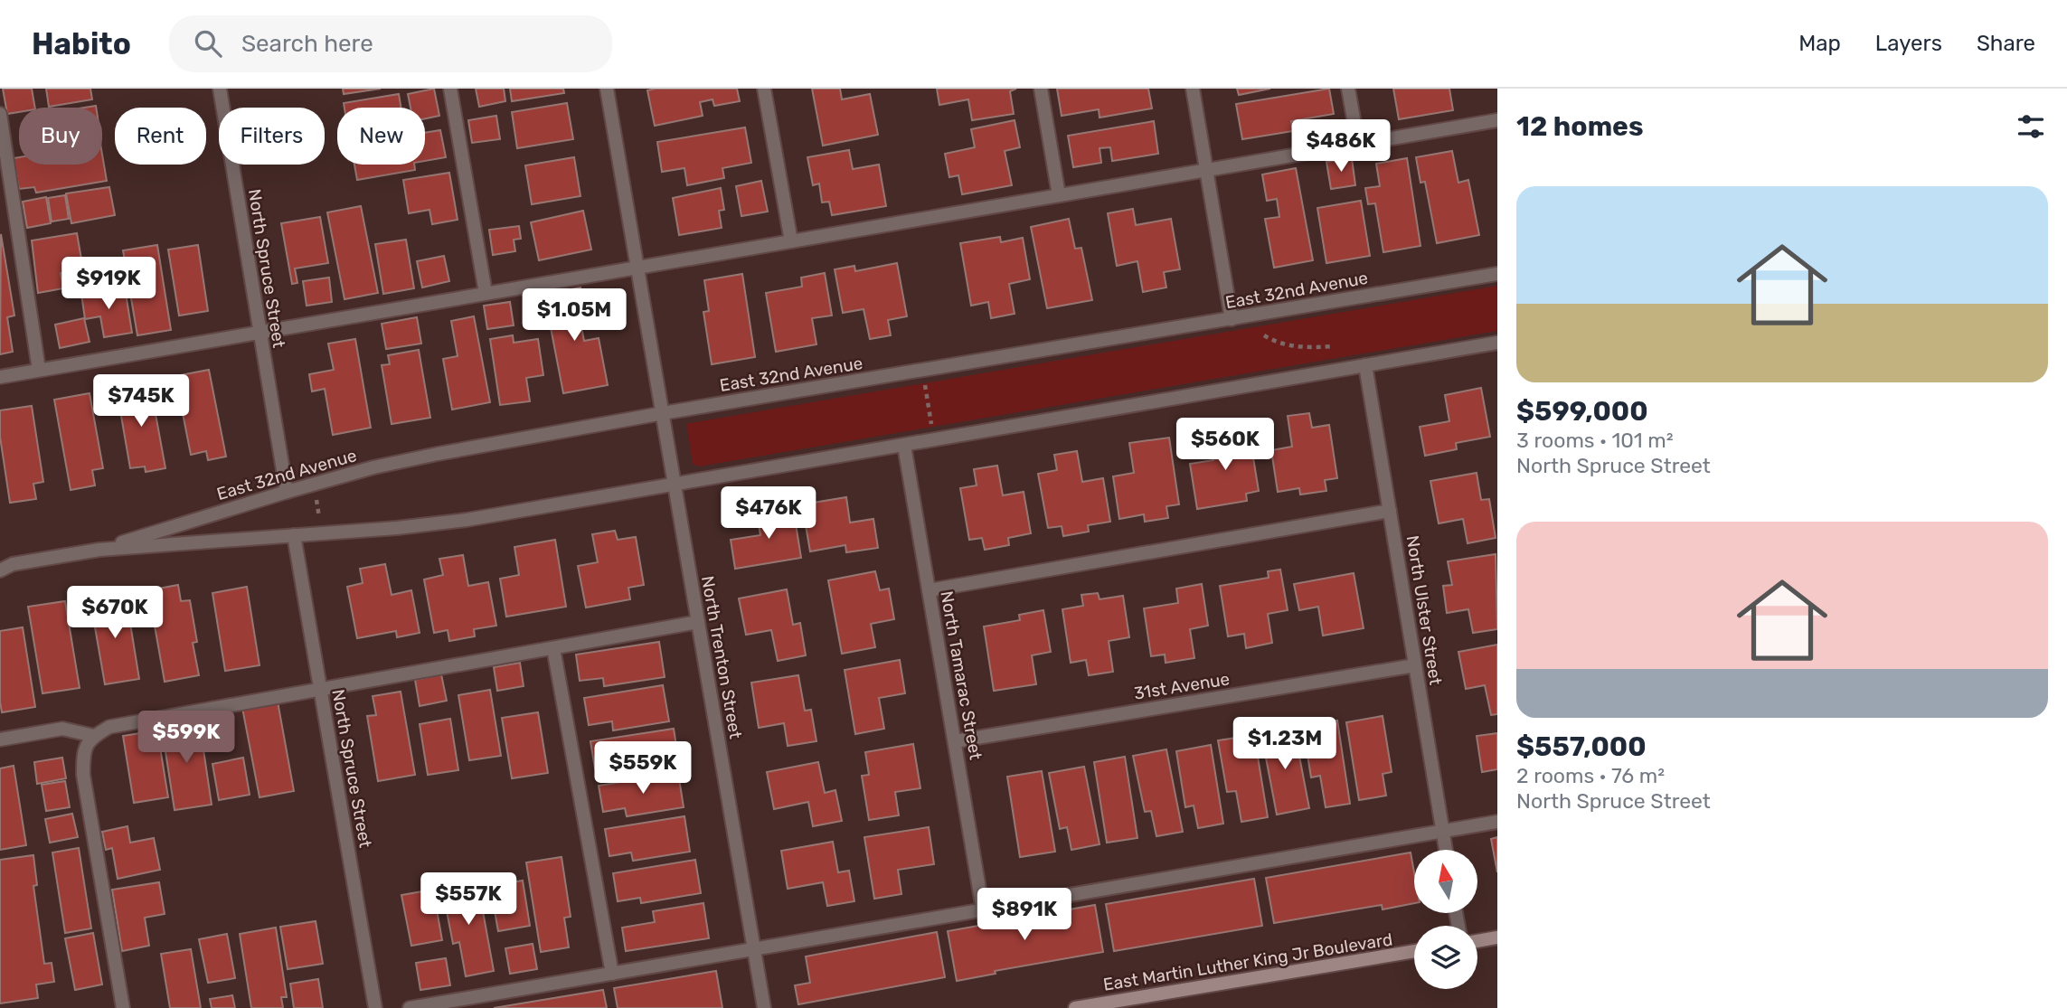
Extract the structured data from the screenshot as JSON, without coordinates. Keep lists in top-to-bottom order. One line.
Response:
{"streets":{"main road":["East Martin Luther King Jr Boulevard"],"street":["North Spruce Street","East 32nd Avenue","North Ulster Street","North Trenton Street","North Tamarac Street","31st Avenue"]},"crossings":[["North Spruce Street","East 32nd Avenue"],["East 32nd Avenue","North Ulster Street"],["East 32nd Avenue","North Trenton Street"],["East 32nd Avenue","North Tamarac Street"],["North Ulster Street","31st Avenue"],["North Tamarac Street","31st Avenue"]],"north":"top","page":{"header":"Habito","search":"Search here","nav":["Map","Layers","Share"],"heading":"12 homes","chip":["Buy","Rent","Filters","New"],"price":["$486K","$919K","$1.05M","$745K","$560K","$476K","$670K","$599K","$1.23M","$559K","$557K","$891K"],"list":[{"name":"$599,000","note":"3 rooms · 101 m² · North Spruce Street"},{"name":"$557,000","note":"2 rooms · 76 m² · North Spruce Street"}]}}
